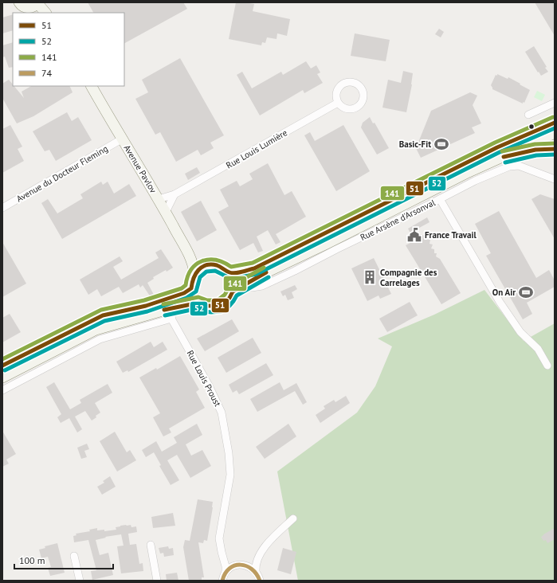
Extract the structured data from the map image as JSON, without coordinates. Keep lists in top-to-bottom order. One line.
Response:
{"streets":{"main road":["Avenue Pavlov"],"street":["Rue Louis Lumière","Avenue du Docteur Fleming","Rue Arsène d'Arsonval","Rue Louis Proust"]},"crossings":[["Rue Louis Lumière","Avenue Pavlov"],["Avenue Pavlov","Avenue du Docteur Fleming"],["Avenue Pavlov","Rue Arsène d'Arsonval"]],"places":{"sports":["Basic-Fit","On Air"],"public building":["France Travail"],"building":["Compagnie des Carrelages"]},"lines":["transit line 141","transit line 51","transit line 52","transit line 74"],"legend":["51","52","141","74"],"scale_bar":"100 m"}
